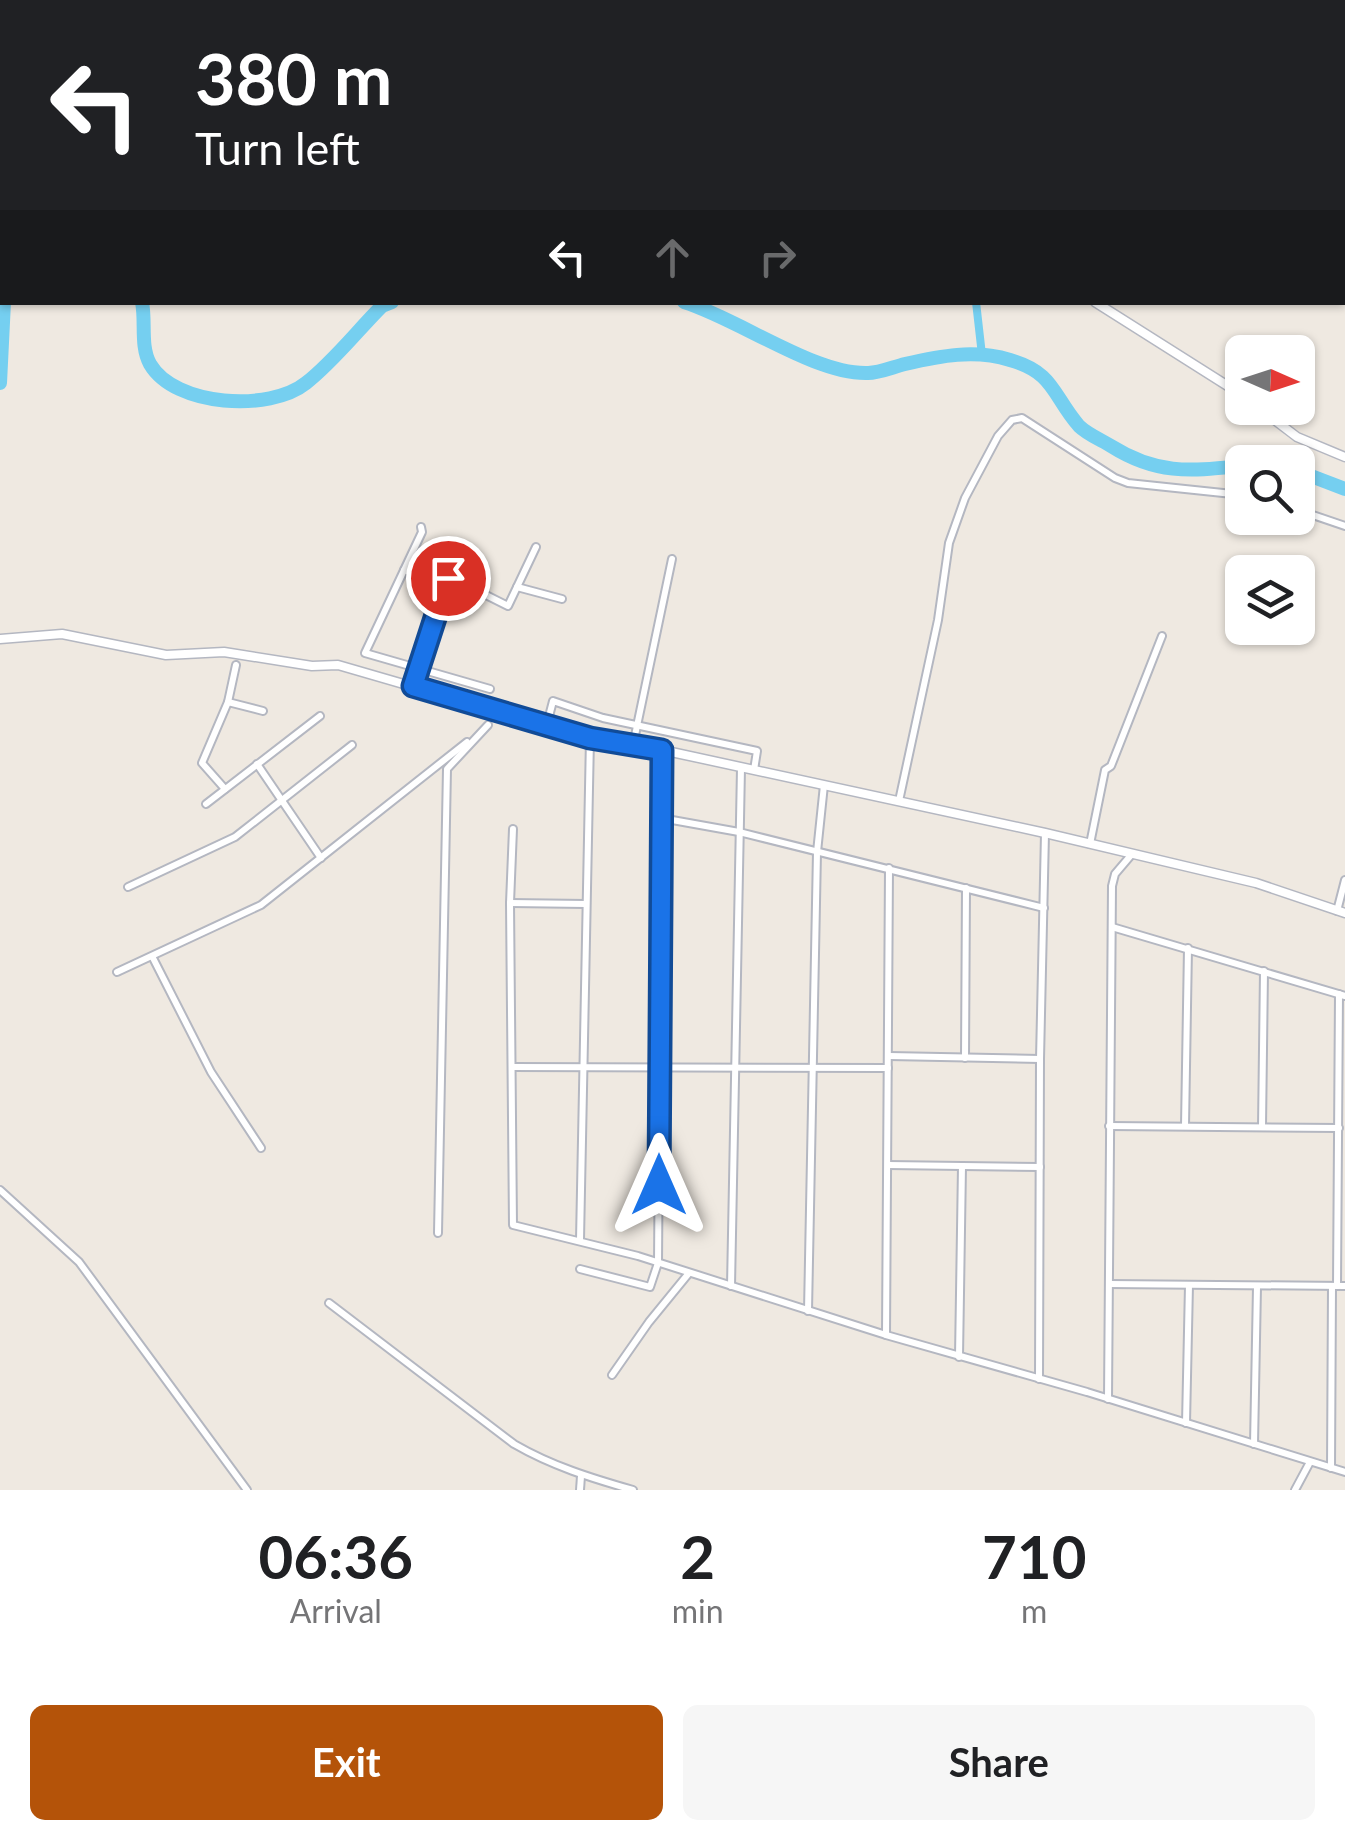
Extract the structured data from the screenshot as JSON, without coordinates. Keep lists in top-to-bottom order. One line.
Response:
{"north":"right","page":{"turn":["380 m","Turn left"],"eta":["06:36","Arrival","2","min","710","m"],"buttons":["Exit","Share"]}}
